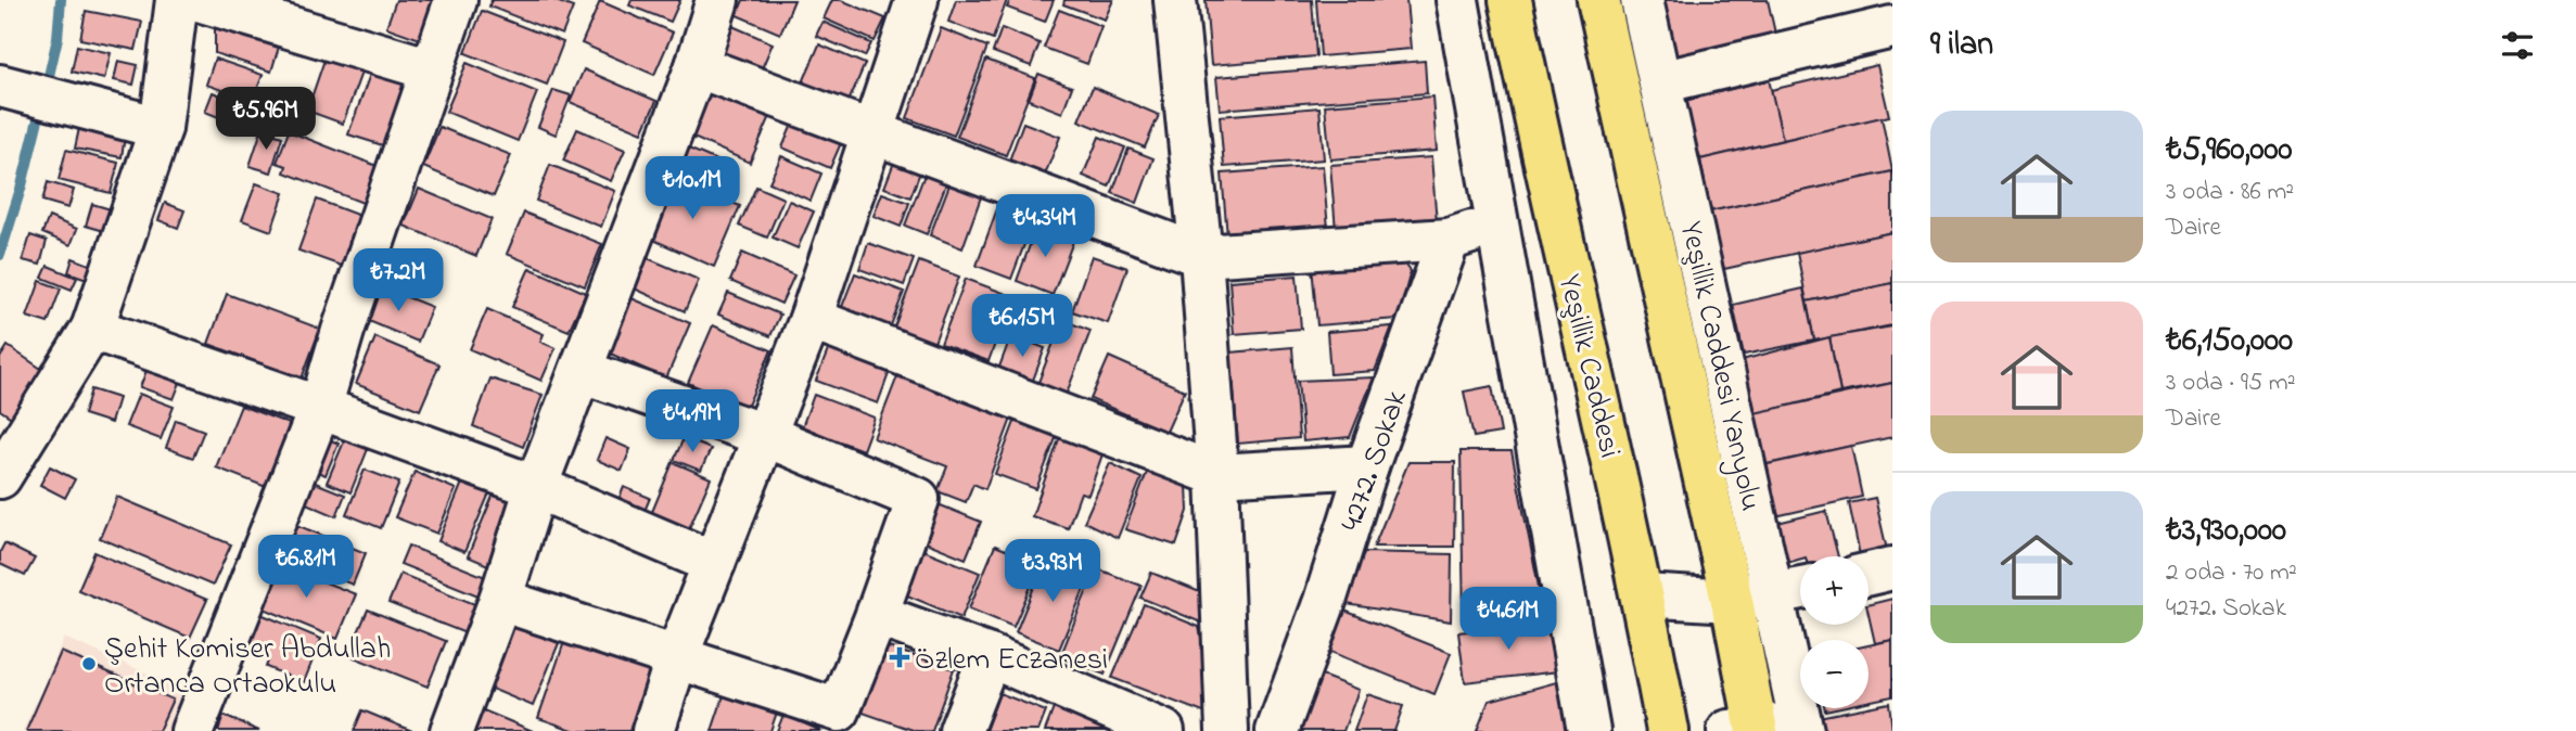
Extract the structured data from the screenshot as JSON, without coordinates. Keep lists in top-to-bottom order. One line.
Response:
{"streets":{"highway":["Yeşillik Caddesi"],"street":["Yeşillik Caddesi Yanyolu","4272. Sokak"]},"places":{"health":["Özlem Eczanesi"],"other":["Şehit Komiser Abdullah Ortanca Ortaokulu"]},"page":{"heading":"9 ilan","price":["₺5.96M","₺10.1M","₺4.34M","₺7.2M","₺6.15M","₺4.19M","₺6.81M","₺3.93M","₺4.61M"],"list":[{"name":"₺5,960,000","note":"3 oda · 86 m² · Daire"},{"name":"₺6,150,000","note":"3 oda · 95 m² · Daire"},{"name":"₺3,930,000","note":"2 oda · 70 m² · 4272. Sokak"}],"map_buttons":["+","−"]}}
